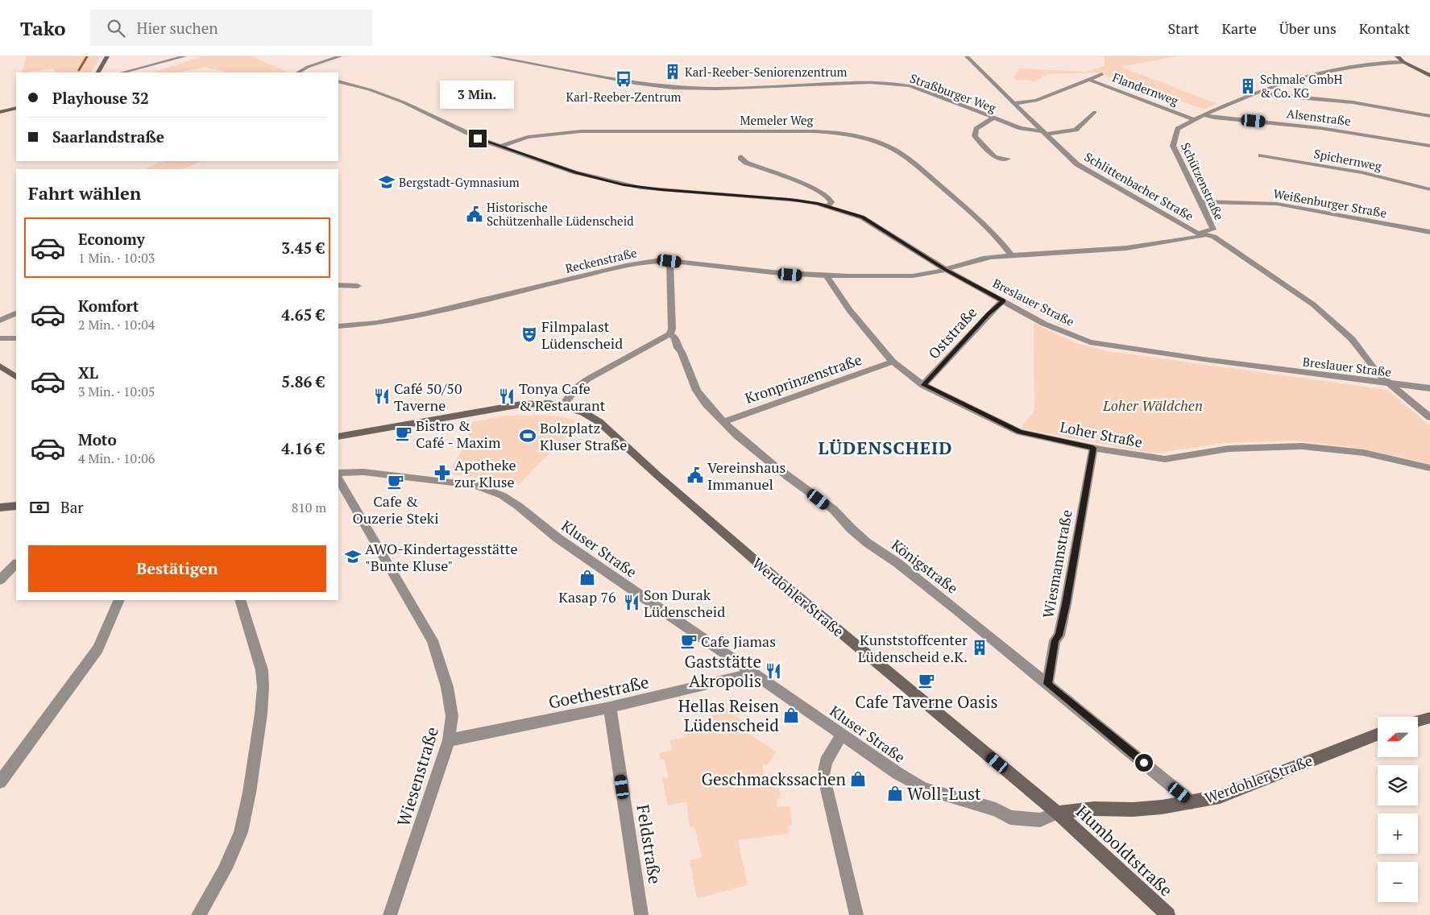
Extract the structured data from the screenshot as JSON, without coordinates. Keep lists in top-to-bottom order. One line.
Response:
{"streets":{"street":["Flandernweg","Straßburger Weg","Alsenstraße","Memeler Weg","Spichernweg","Schützenstraße","Schlittenbacher Straße","Weißenburger Straße","Reckenstraße","Breslauer Straße","Oststraße","Kronprinzenstraße","Loher Straße","Kluser Straße","Wiesmannstraße","Königstraße","Werdohler Straße","Goethestraße","Wiesenstraße","Feldstraße","Humboldtstraße"]},"crossings":[["Flandernweg","Schützenstraße"],["Straßburger Weg","Schlittenbacher Straße"],["Alsenstraße","Schützenstraße"],["Memeler Weg","Schützenstraße"],["Memeler Weg","Breslauer Straße"],["Schützenstraße","Schlittenbacher Straße"],["Schützenstraße","Weißenburger Straße"],["Schützenstraße","Reckenstraße"],["Schützenstraße","Breslauer Straße"],["Schlittenbacher Straße","Breslauer Straße"],["Reckenstraße","Breslauer Straße"],["Reckenstraße","Loher Straße"],["Breslauer Straße","Oststraße"],["Oststraße","Loher Straße"],["Kronprinzenstraße","Loher Straße"],["Kronprinzenstraße","Königstraße"],["Loher Straße","Wiesmannstraße"],["Kluser Straße","Werdohler Straße"],["Kluser Straße","Goethestraße"],["Kluser Straße","Humboldtstraße"],["Wiesmannstraße","Königstraße"],["Königstraße","Werdohler Straße"],["Werdohler Straße","Humboldtstraße"],["Goethestraße","Wiesenstraße"],["Goethestraße","Feldstraße"]],"districts":["LÜDENSCHEID"],"parks":["Loher Wäldchen"],"places":{"building":["Karl-Reeber-Seniorenzentrum","Schmale GmbH & Co. KG","Kunststoffcenter Lüdenscheid e.K."],"bus stop":["Karl-Reeber-Zentrum"],"school or university":["Bergstadt-Gymnasium","AWO-Kindertagesstätte \"Bunte Kluse\""],"public building":["Historische Schützenhalle Lüdenscheid","Vereinshaus Immanuel"],"theatre":["Filmpalast Lüdenscheid"],"restaurant":["Café 50/50 Taverne","Tonya Cafe & Restaurant","Son Durak Lüdenscheid","Gaststätte Akropolis"],"cafe":["Bistro & Café - Maxim","Cafe & Ouzerie Steki","Cafe Jiamas","Cafe Taverne Oasis"],"sports":["Bolzplatz Kluser Straße"],"pharmacy":["Apotheke zur Kluse"],"shop":["Kasap 76","Hellas Reisen Lüdenscheid","Geschmackssachen","Woll-Lust"]},"north":"left","page":{"header":"Tako","search":"Hier suchen","nav":["Start","Karte","Über uns","Kontakt"],"banner":["Playhouse 32","Saarlandstraße"],"bubble":"3 Min.","heading":"Fahrt wählen","list":[{"name":"Economy","note":"1 Min. · 10:03","value":"3.45 €"},{"name":"Komfort","note":"2 Min. · 10:04","value":"4.65 €"},{"name":"XL","note":"3 Min. · 10:05","value":"5.86 €"},{"name":"Moto","note":"4 Min. · 10:06","value":"4.16 €"}],"pay":["Bar","810 m"],"buttons":"Bestätigen","map_buttons":["+","−"]}}
